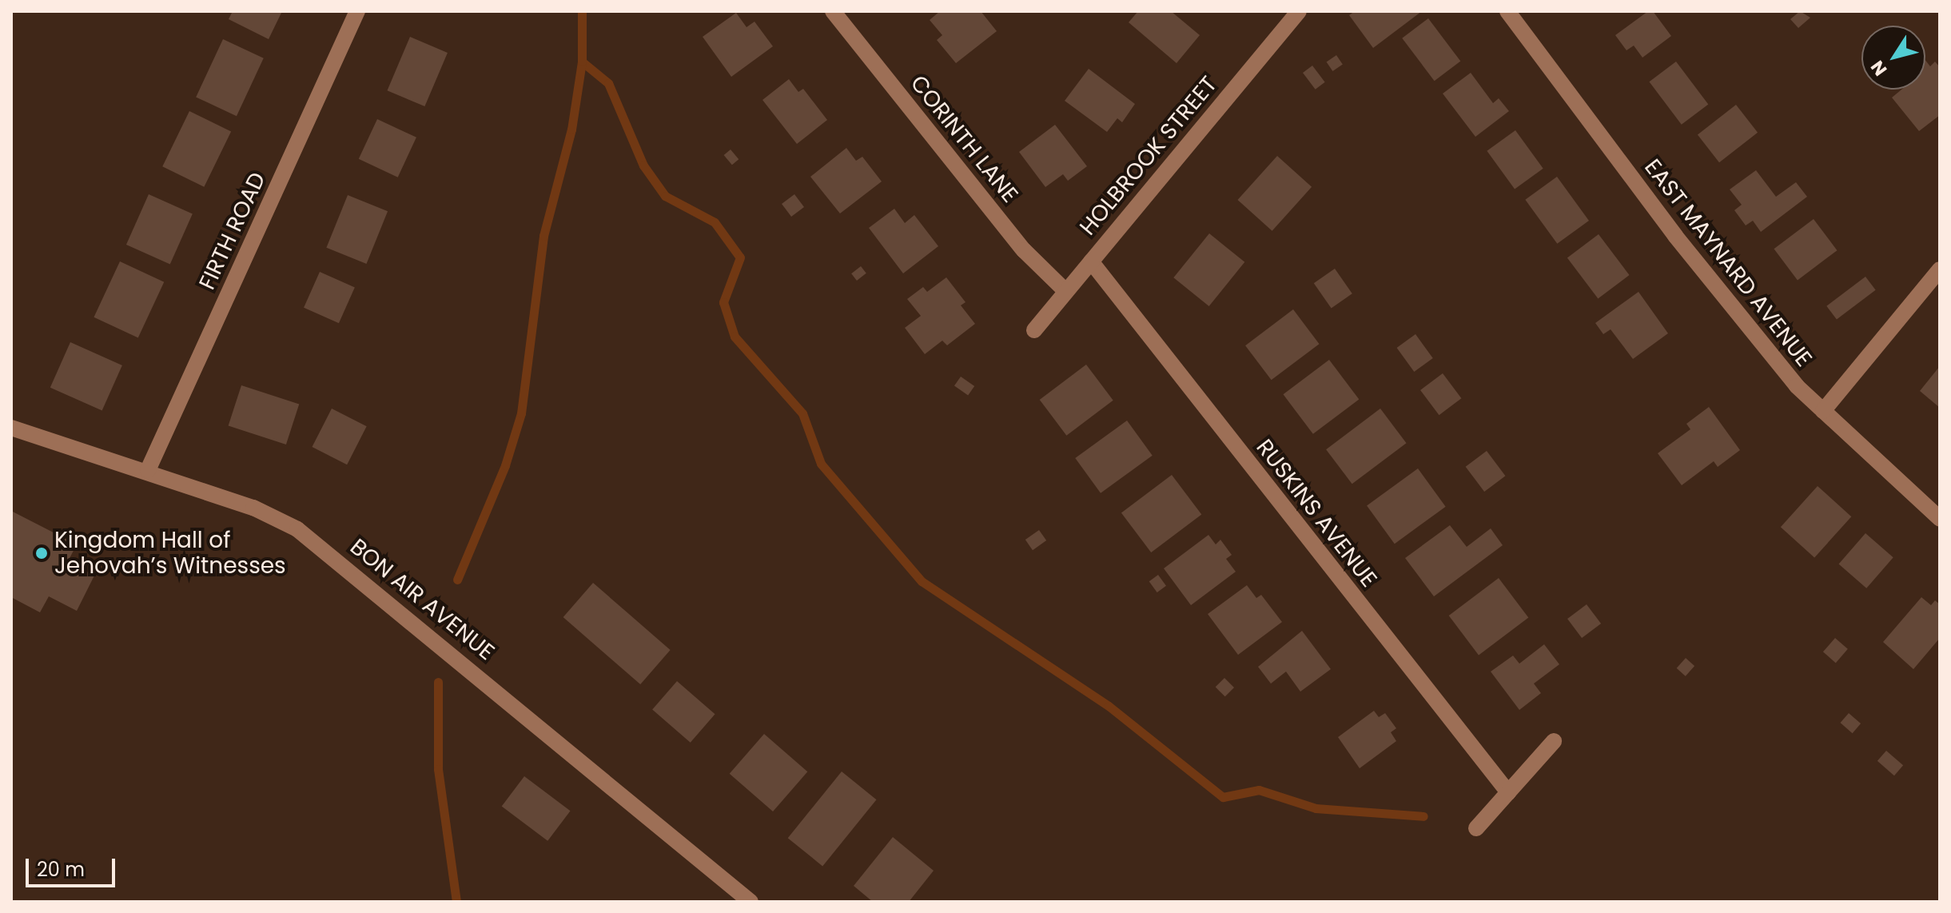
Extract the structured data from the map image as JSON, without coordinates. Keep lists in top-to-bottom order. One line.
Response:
{"streets":{"street":["CORINTH LANE","HOLBROOK STREET","FIRTH ROAD","EAST MAYNARD AVENUE","RUSKINS AVENUE","BON AIR AVENUE"]},"crossings":[["CORINTH LANE","HOLBROOK STREET"],["HOLBROOK STREET","RUSKINS AVENUE"],["FIRTH ROAD","BON AIR AVENUE"]],"places":["Kingdom Hall of Jehovah’s Witnesses"],"scale_bar":"20 m","north":"bottom left"}
